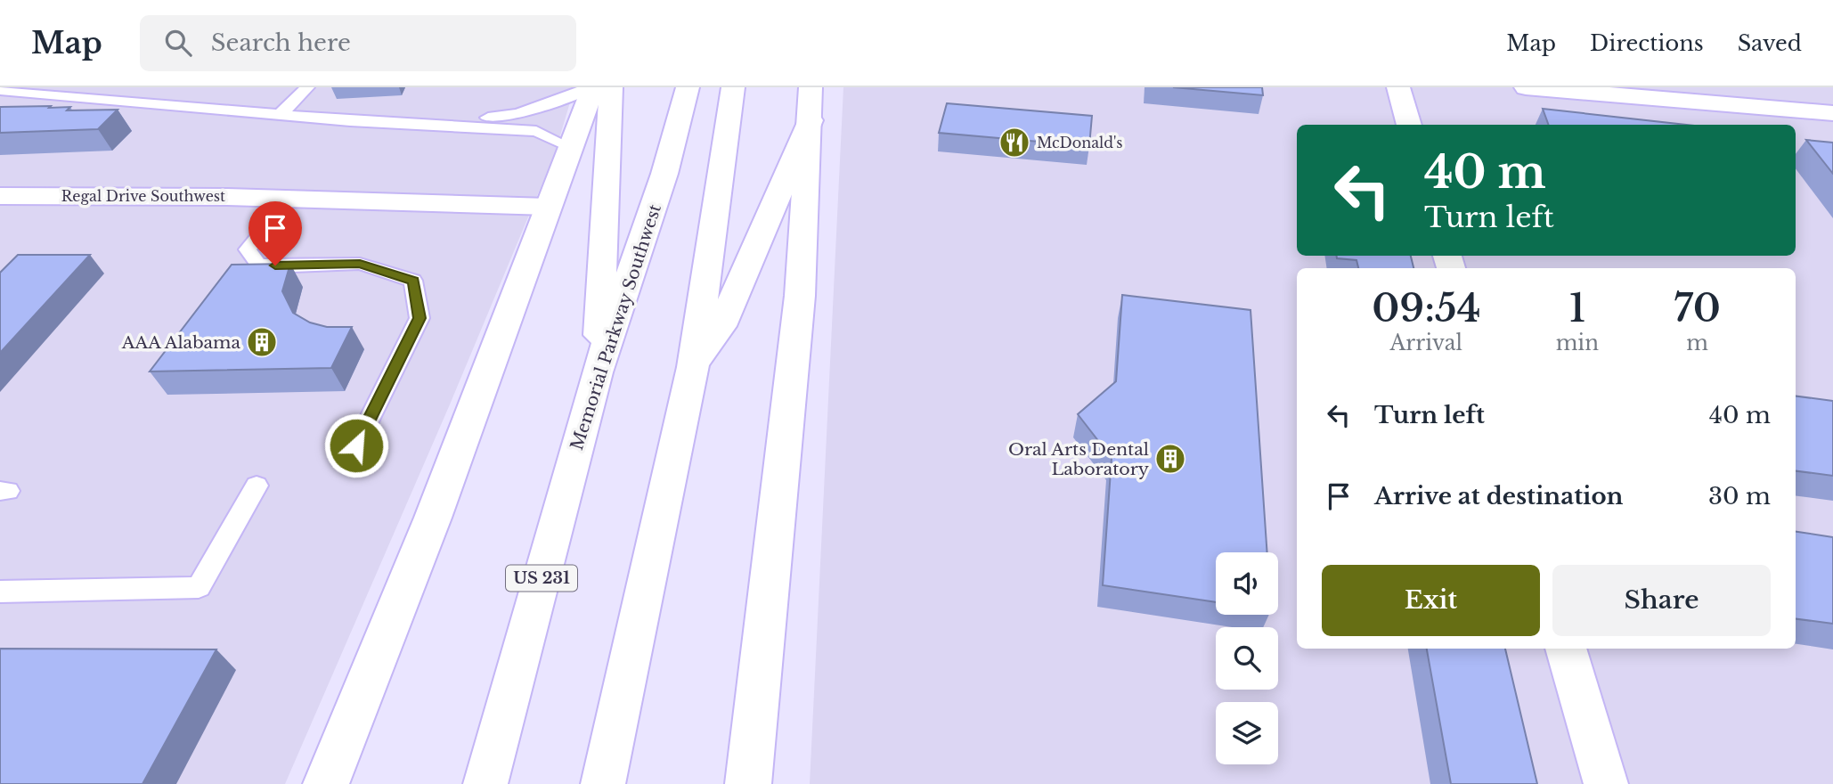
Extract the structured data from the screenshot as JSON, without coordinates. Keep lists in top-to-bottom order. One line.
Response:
{"streets":{"main road":["Regal Drive Southwest","Memorial Parkway Southwest","US 231"]},"places":{"restaurant":["McDonald's"],"building":["AAA Alabama","Oral Arts Dental Laboratory"]},"page":{"header":"Map","search":"Search here","nav":["Map","Directions","Saved"],"turn":["40 m","Turn left"],"eta":["09:54","Arrival","1","min","70","m"],"list":[{"name":"Turn left","value":"40 m"},{"name":"Arrive at destination","value":"30 m"}],"buttons":["Exit","Share"]}}
